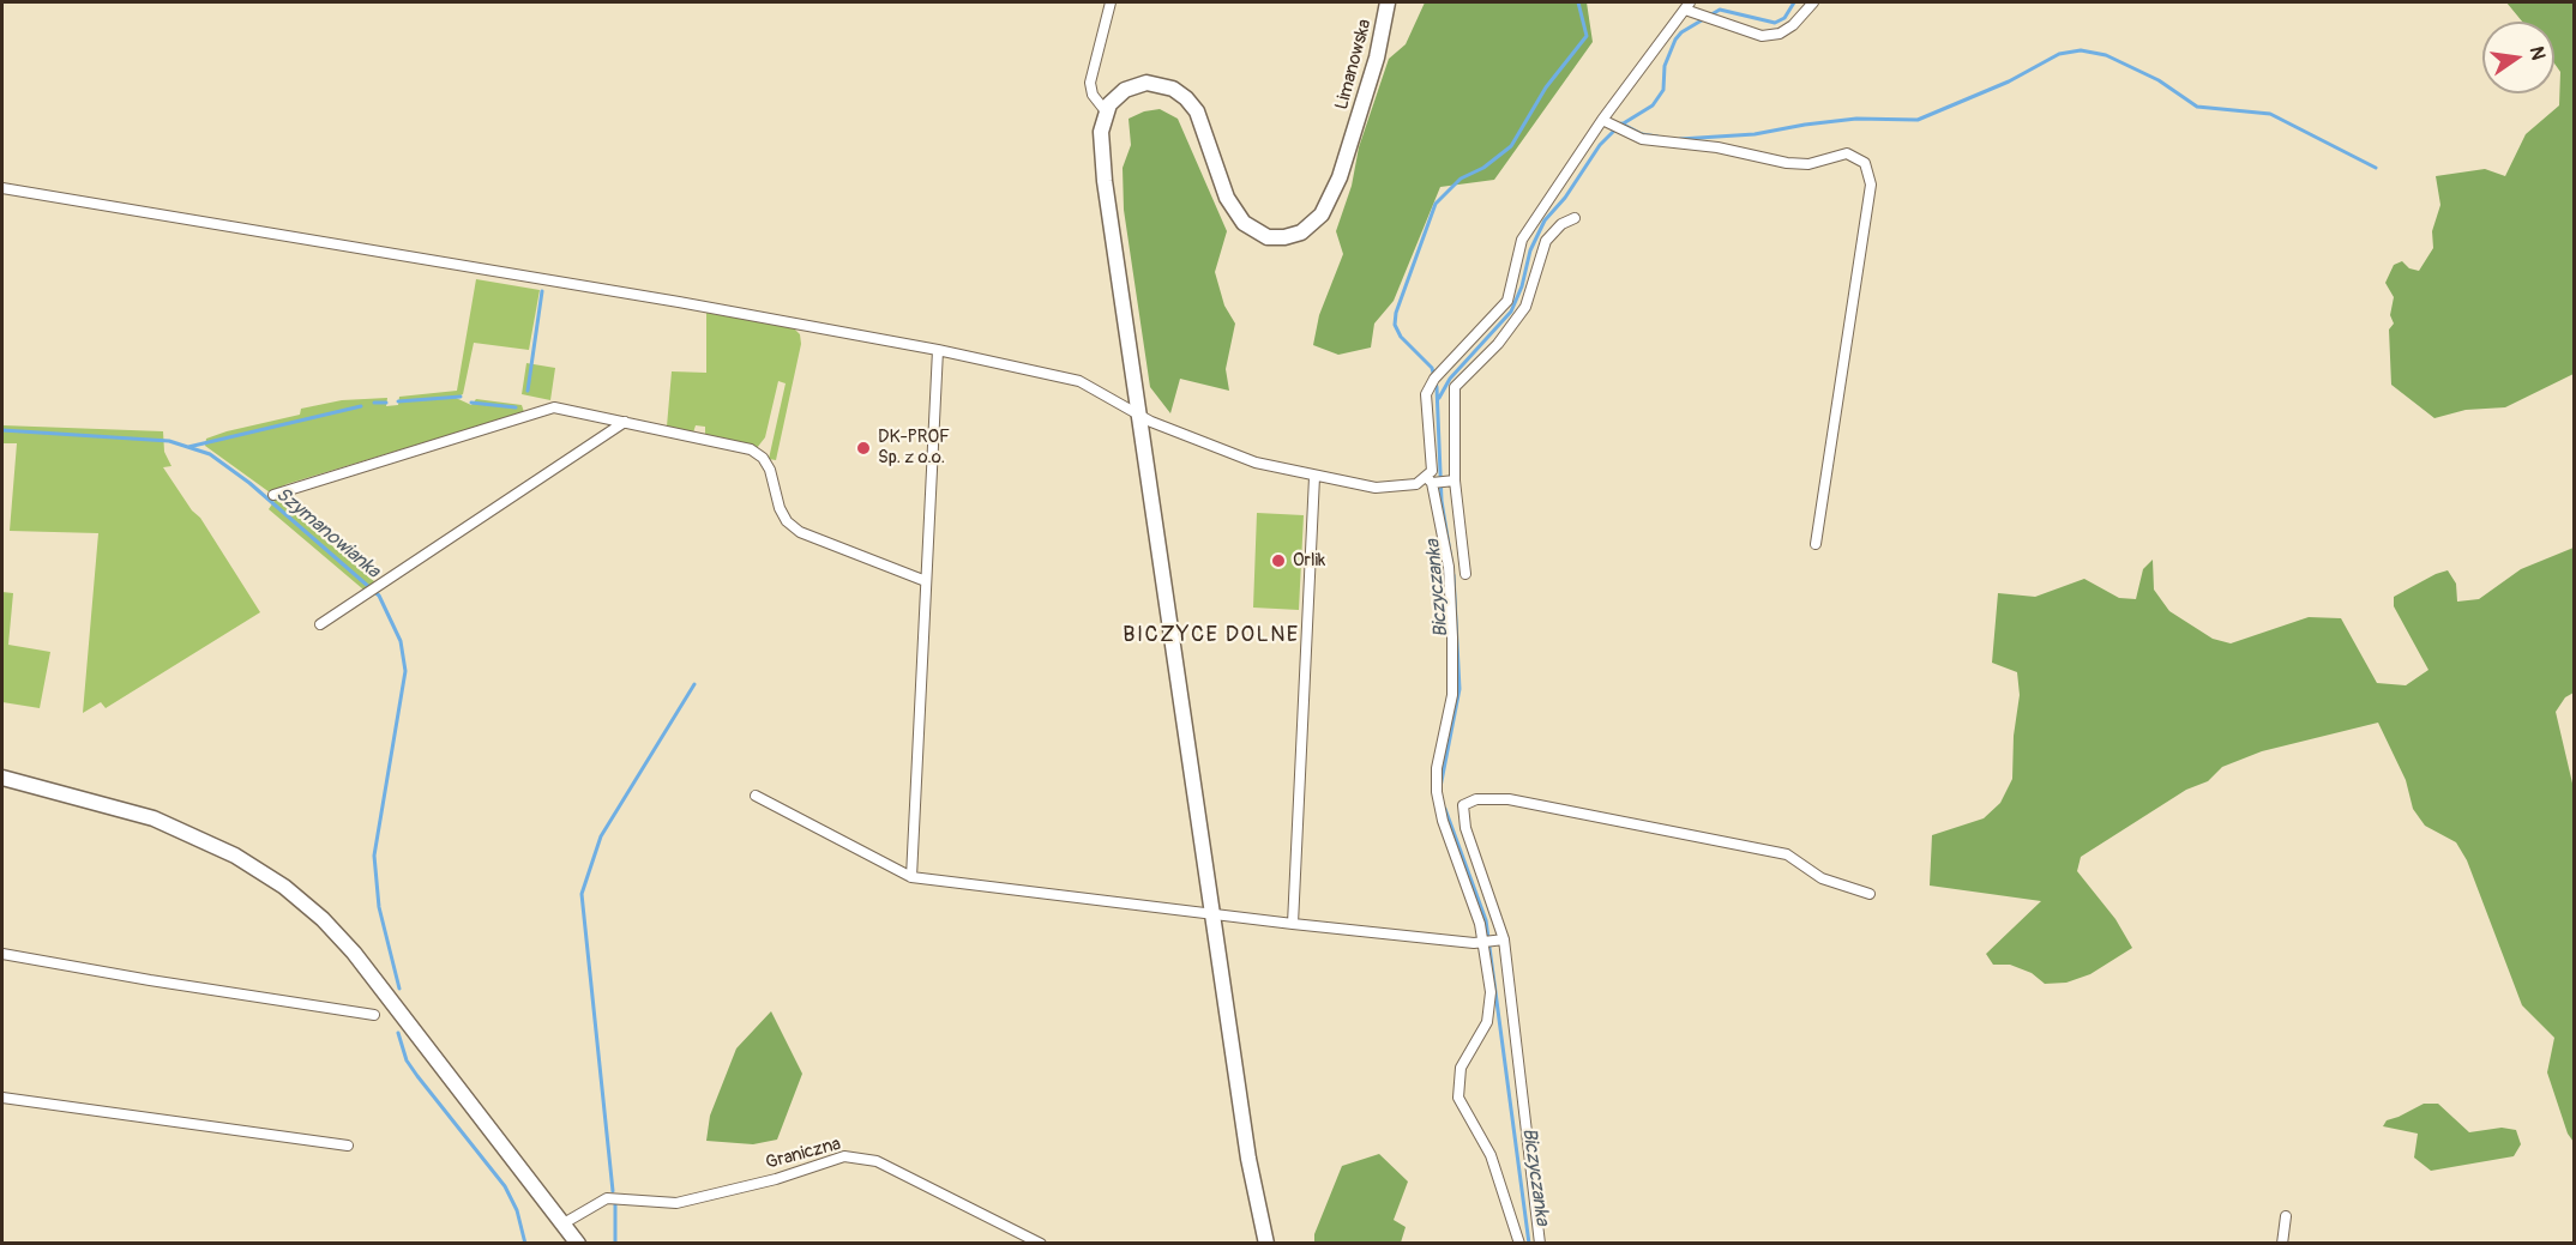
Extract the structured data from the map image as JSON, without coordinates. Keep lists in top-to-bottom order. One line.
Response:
{"streets":{"main road":["Limanowska"],"street":["Graniczna"]},"districts":["BICZYCE DOLNE"],"water":["Szymanowianka","Biczyczanka"],"places":["DK-PROF Sp. z o.o.","Orlik"],"north":"right"}
